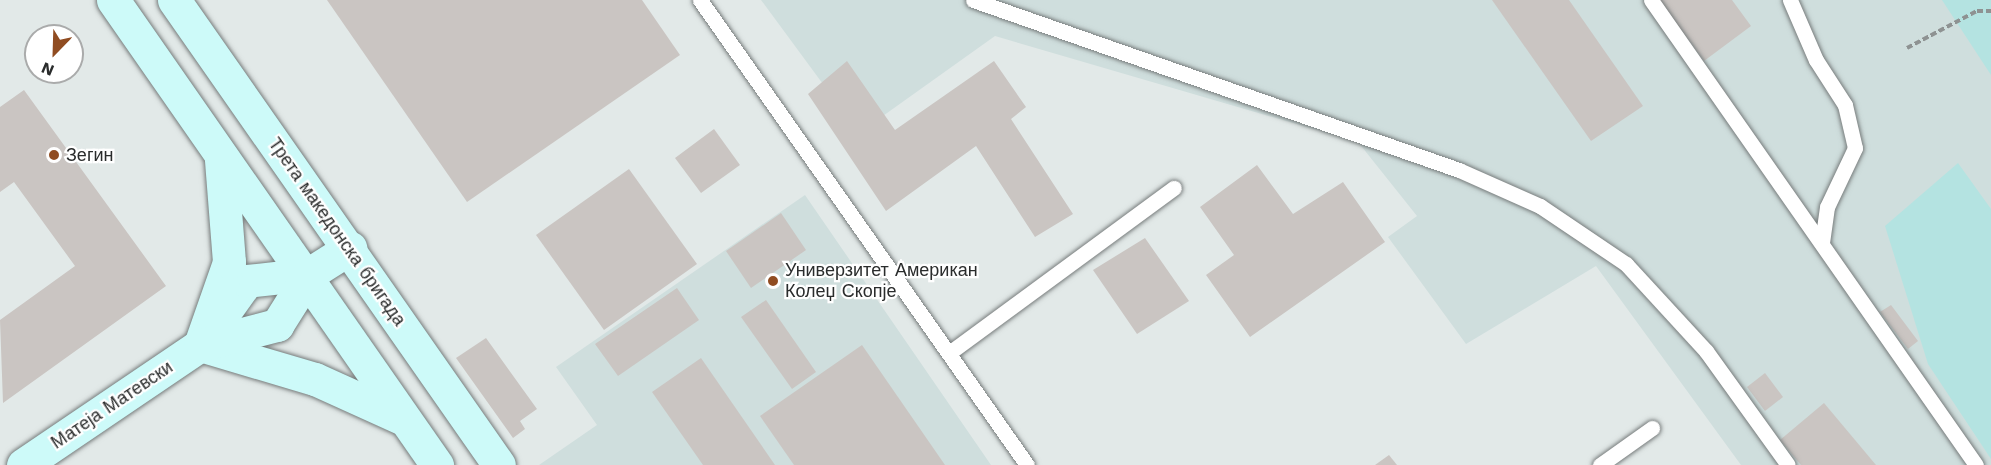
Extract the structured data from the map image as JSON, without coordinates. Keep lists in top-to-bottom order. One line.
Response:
{"streets":{"street":["Трета македонска бригада","Матеја Матевски"]},"places":["Зегин","Универзитет Американ Колеџ Скопје"],"north":"bottom left"}
